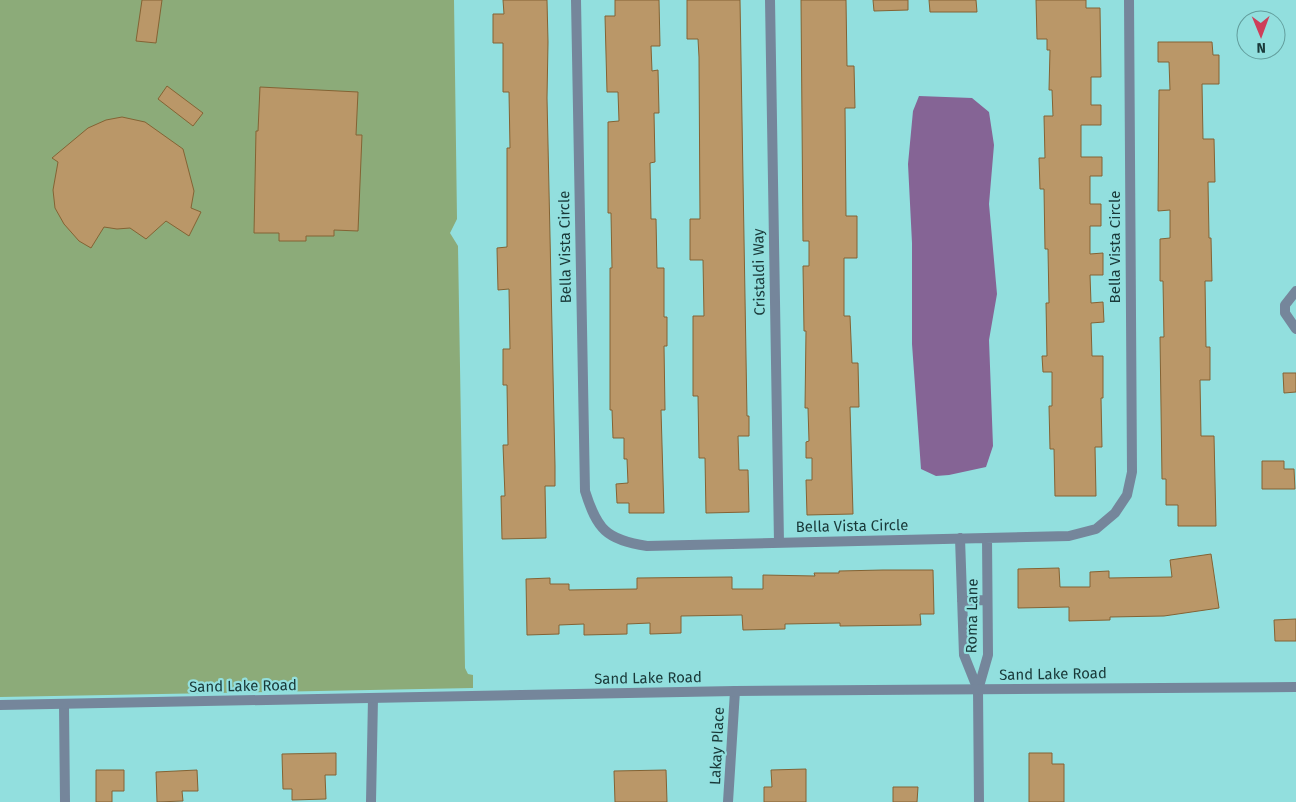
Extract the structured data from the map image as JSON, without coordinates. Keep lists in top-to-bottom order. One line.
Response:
{"streets":{"street":["Bella Vista Circle","Cristaldi Way","Roma Lane","Sand Lake Road","Lakay Place"]},"crossings":[["Bella Vista Circle","Cristaldi Way"],["Bella Vista Circle","Roma Lane"],["Roma Lane","Sand Lake Road"],["Sand Lake Road","Lakay Place"]],"north":"bottom"}
